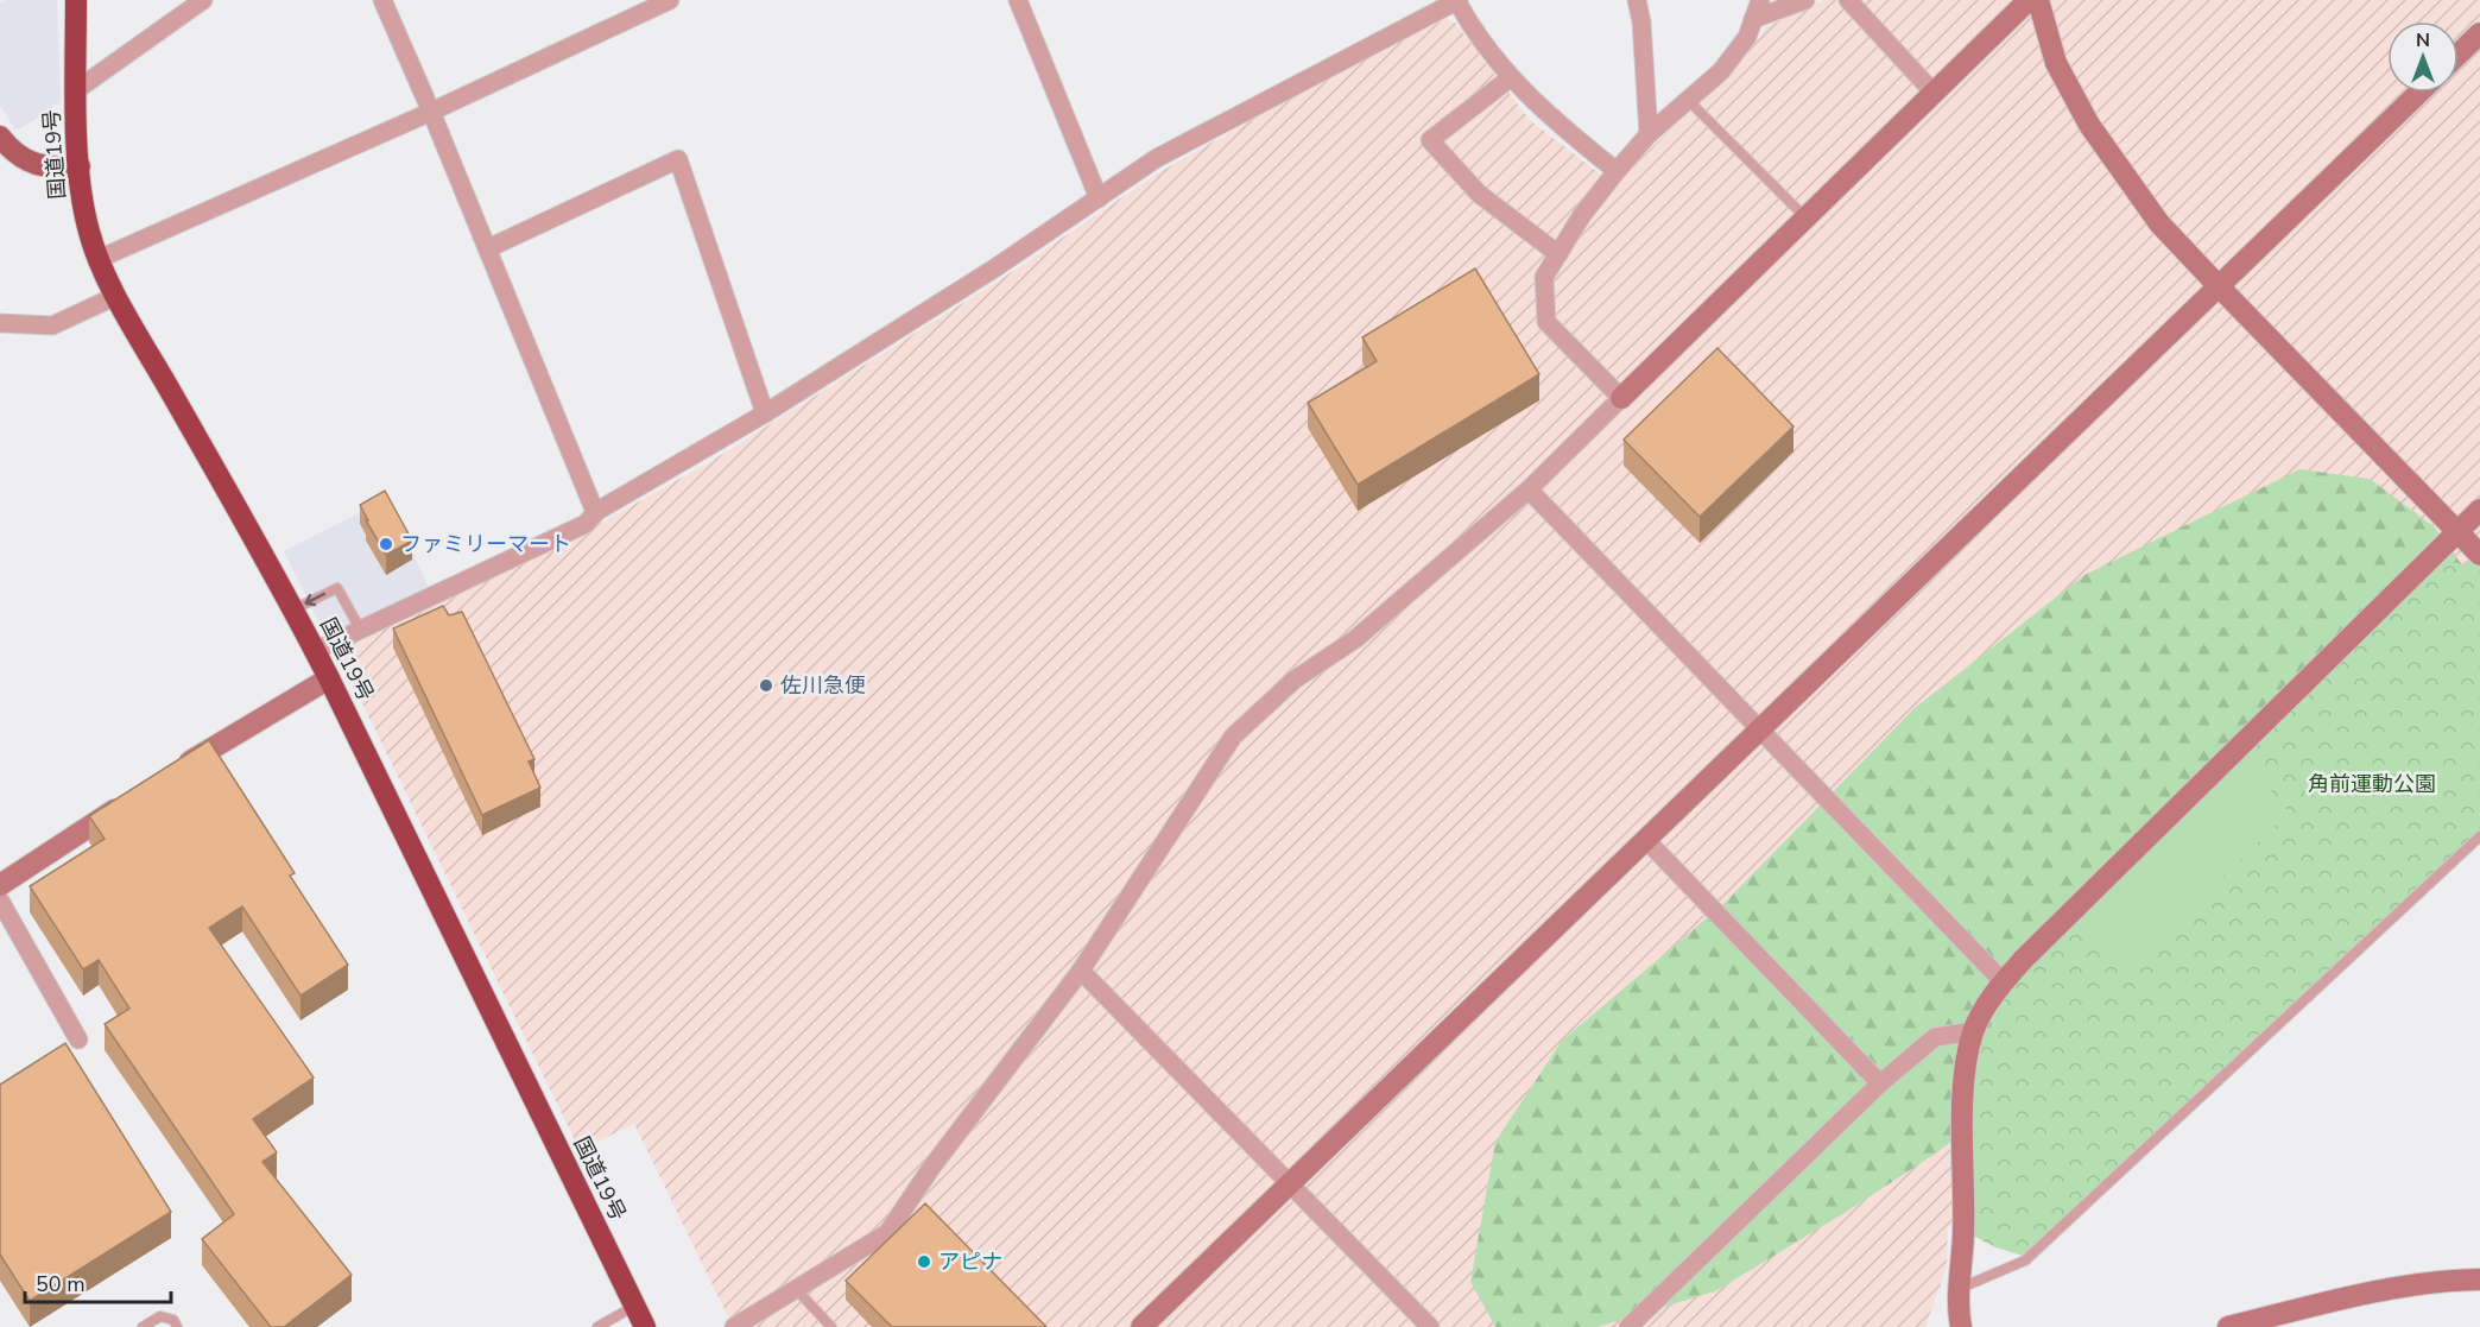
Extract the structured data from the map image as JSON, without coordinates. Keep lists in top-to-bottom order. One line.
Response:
{"streets":{"highway":["国道19号"]},"parks":["角前運動公園"],"places":["ファミリーマート","佐川急便","アピナ"],"scale_bar":"50 m","north":"top"}
